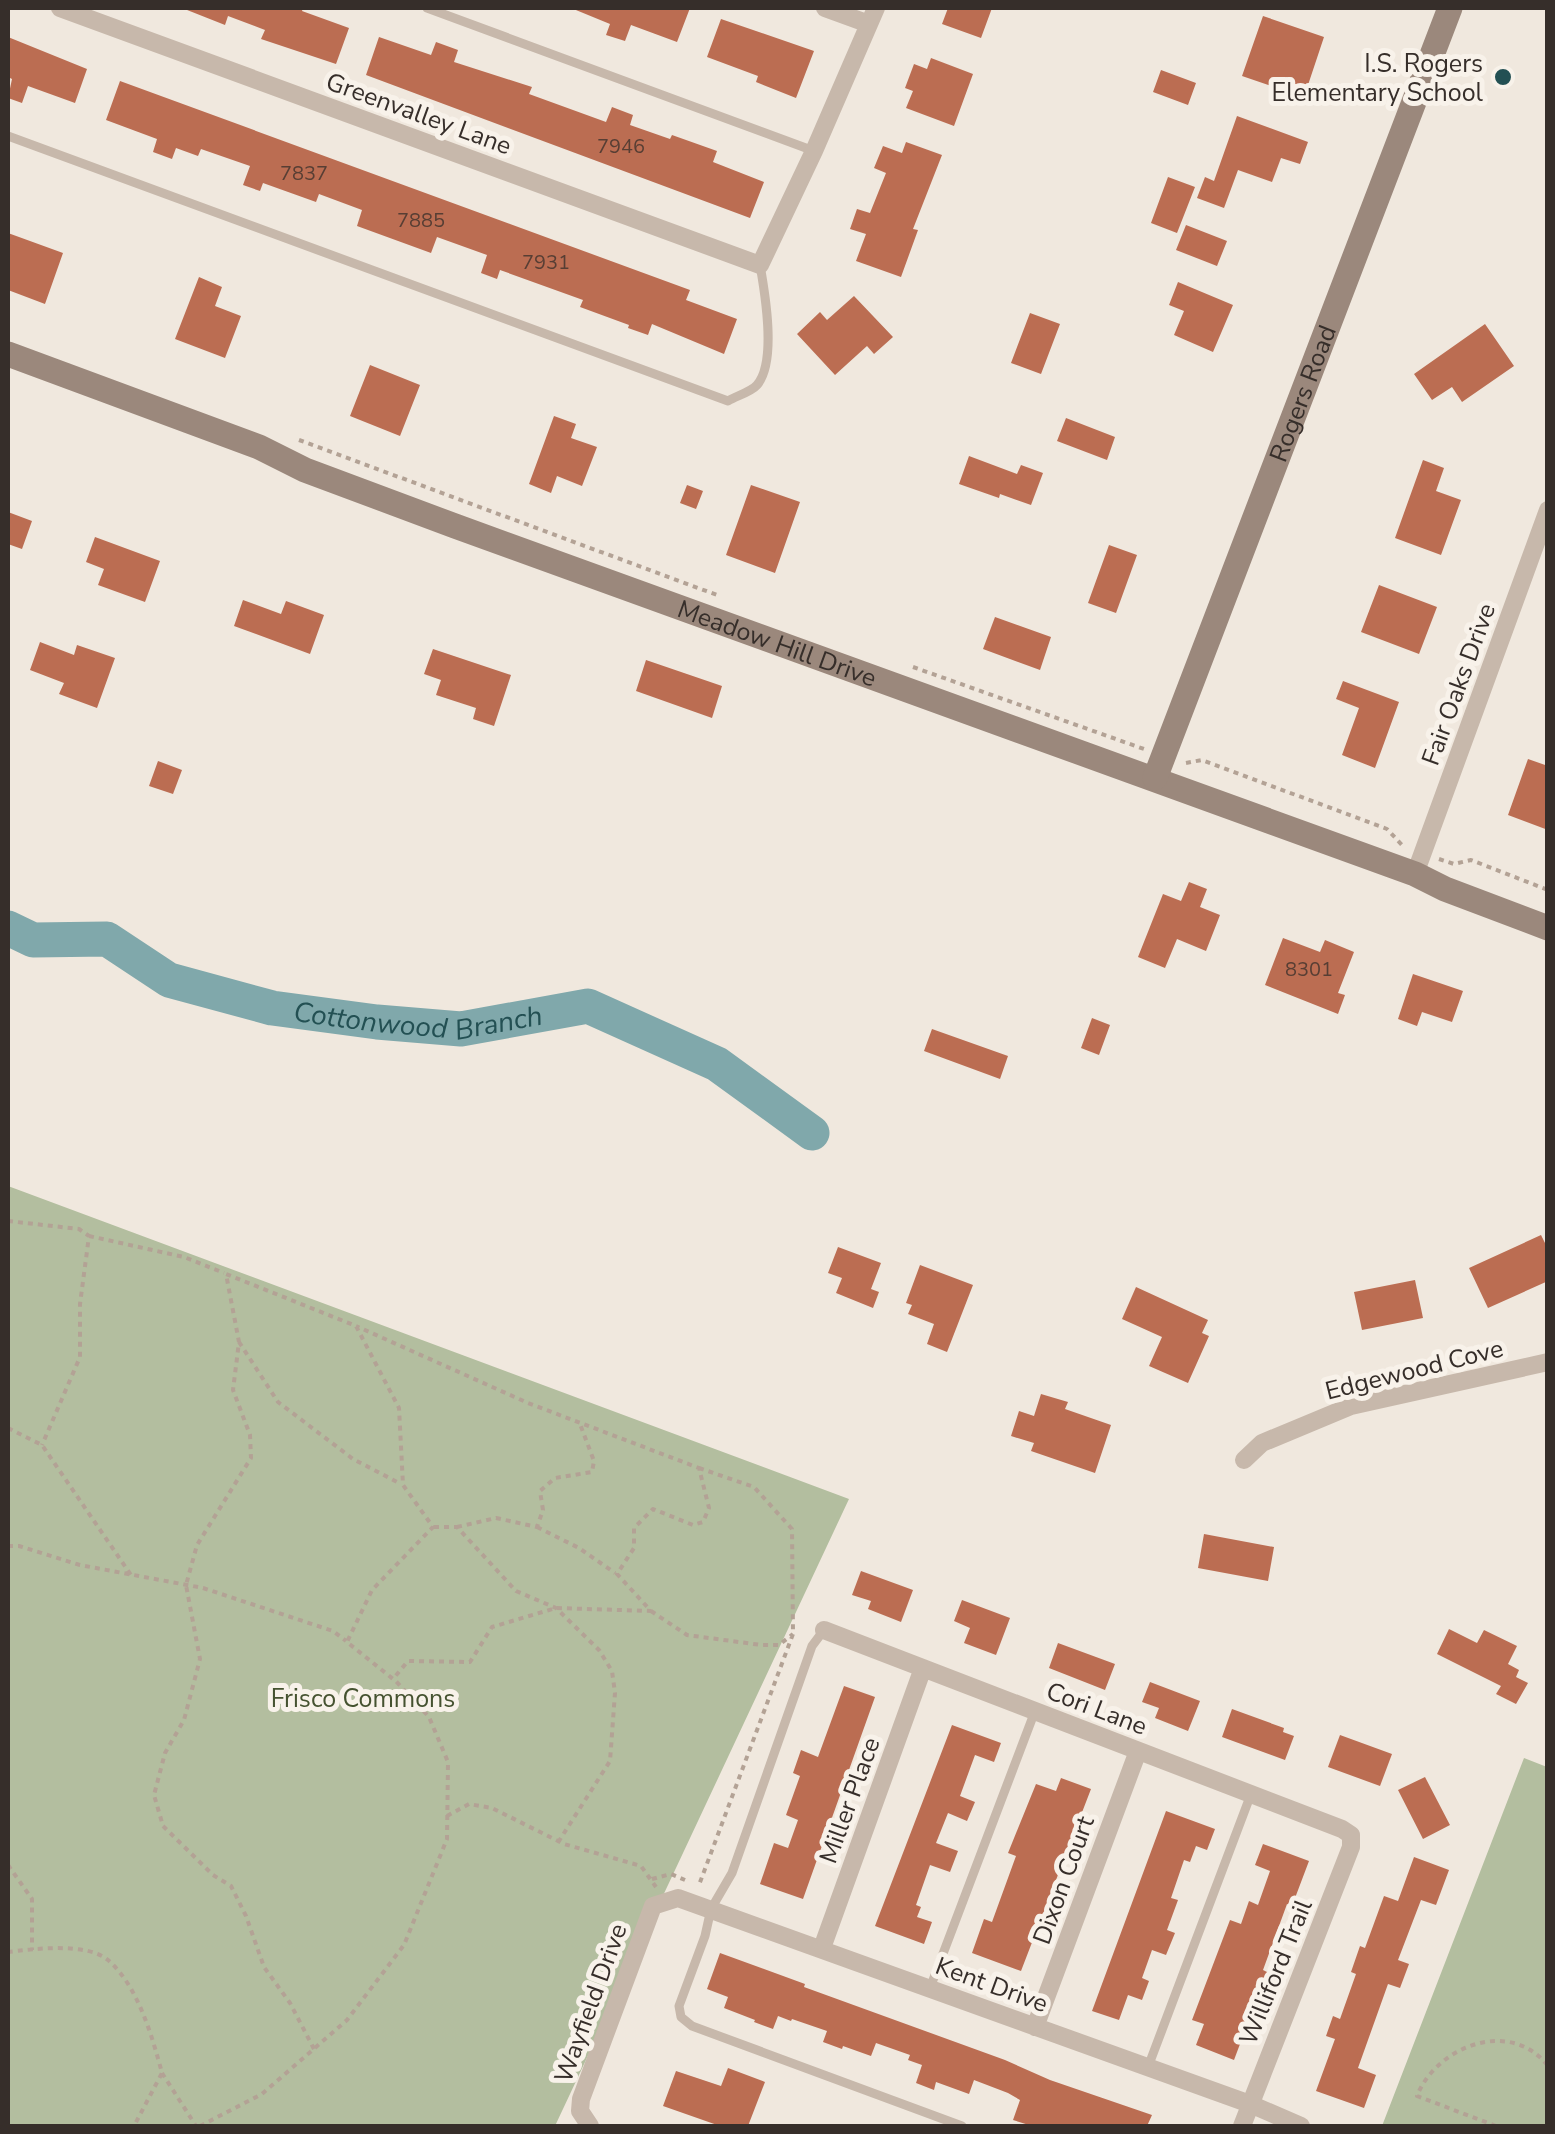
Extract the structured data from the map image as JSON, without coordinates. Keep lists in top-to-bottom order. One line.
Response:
{"streets":{"street":["Greenvalley Lane","Rogers Road","Meadow Hill Drive","Fair Oaks Drive","Edgewood Cove","Cori Lane","Miller Place","Dixon Court","Williford Trail","Kent Drive","Wayfield Drive"]},"crossings":[["Rogers Road","Meadow Hill Drive"],["Meadow Hill Drive","Fair Oaks Drive"],["Cori Lane","Miller Place"],["Cori Lane","Dixon Court"],["Cori Lane","Williford Trail"],["Miller Place","Kent Drive"],["Dixon Court","Kent Drive"],["Williford Trail","Kent Drive"],["Kent Drive","Wayfield Drive"]],"water":["Cottonwood Branch"],"parks":["Frisco Commons"],"places":["I.S. Rogers Elementary School"],"house_numbers":["7946","7837","7885","7931","8301"]}
